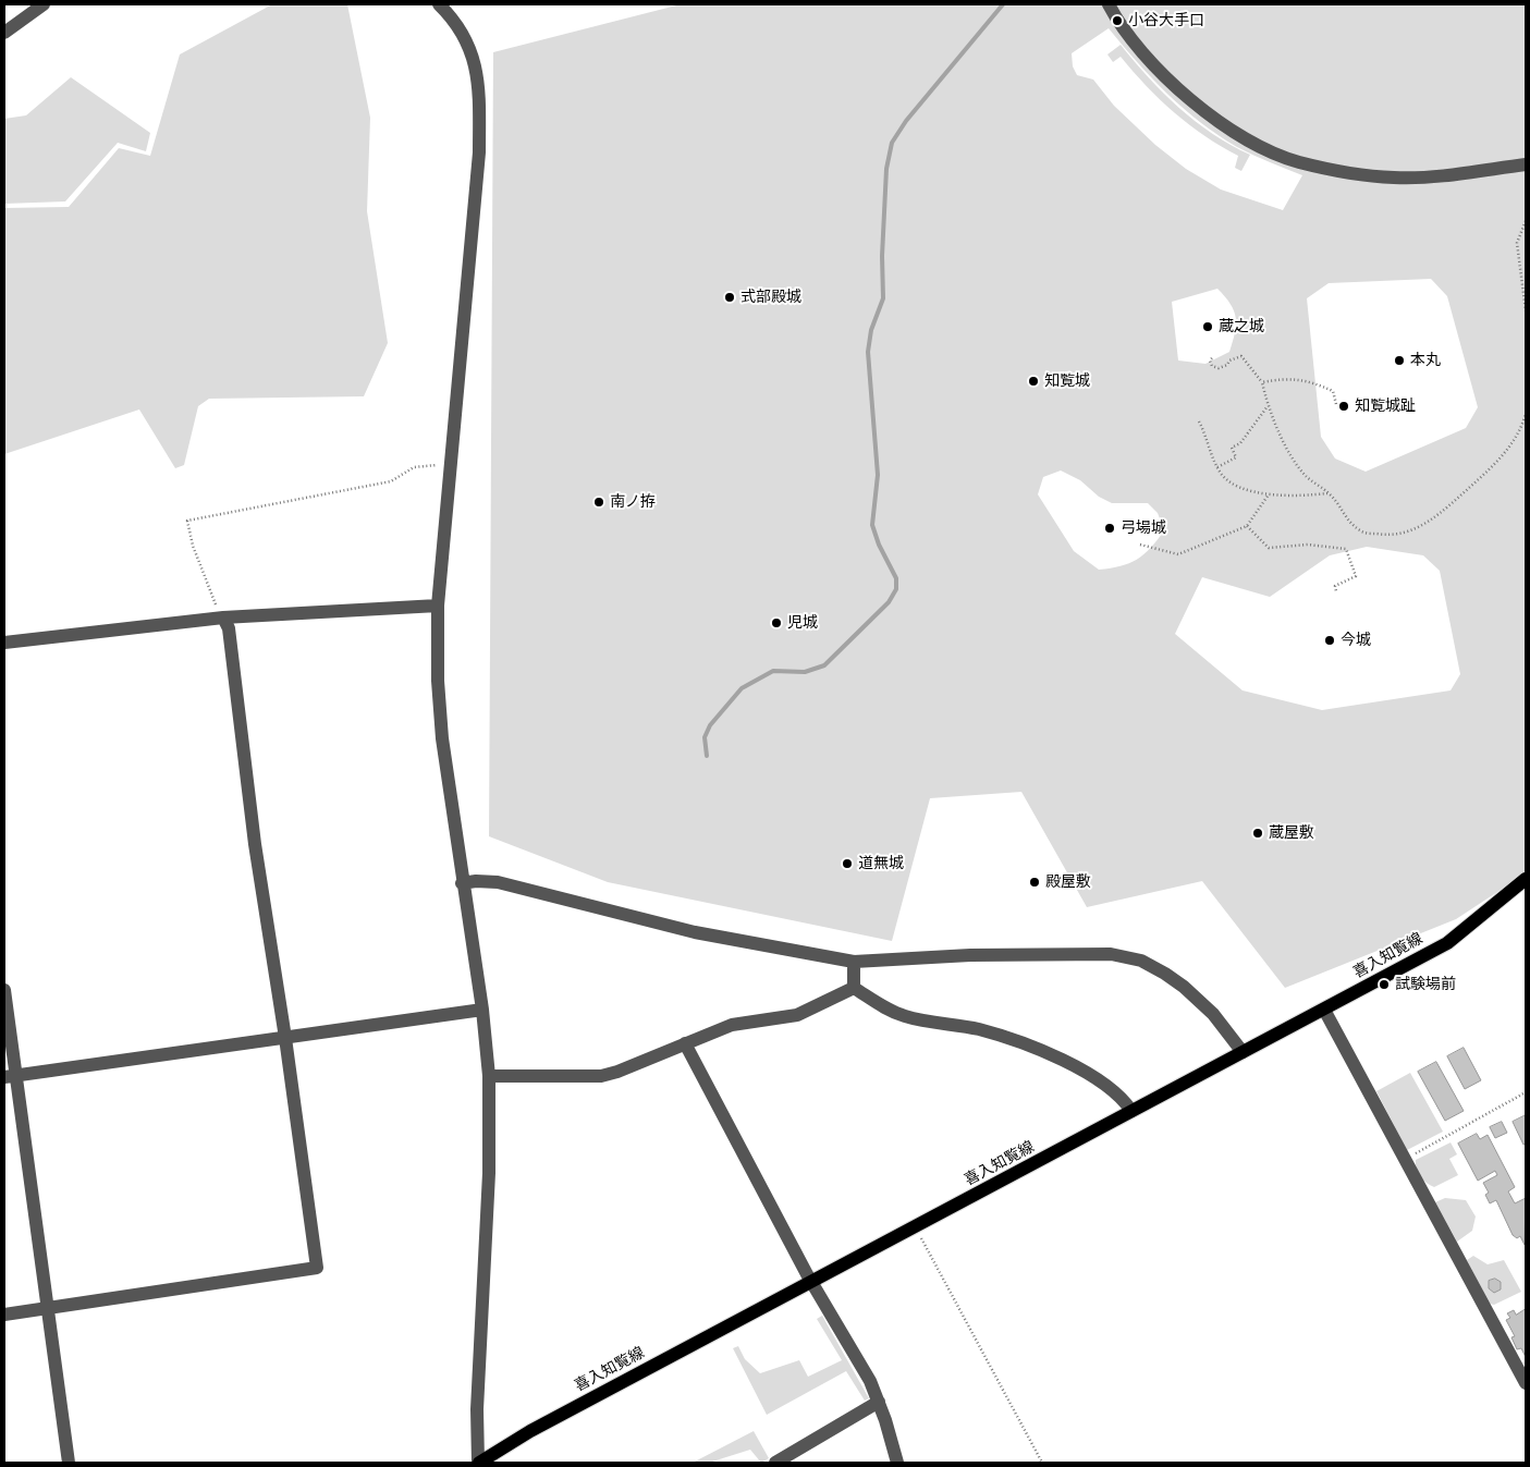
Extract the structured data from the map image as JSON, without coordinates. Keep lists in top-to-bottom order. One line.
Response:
{"streets":{"main road":["喜入知覧線"]},"places":["小谷大手口","式部殿城","蔵之城","本丸","知覧城","知覧城趾","南ノ拵","弓場城","児城","今城","蔵屋敷","道無城","殿屋敷","試験場前"]}
